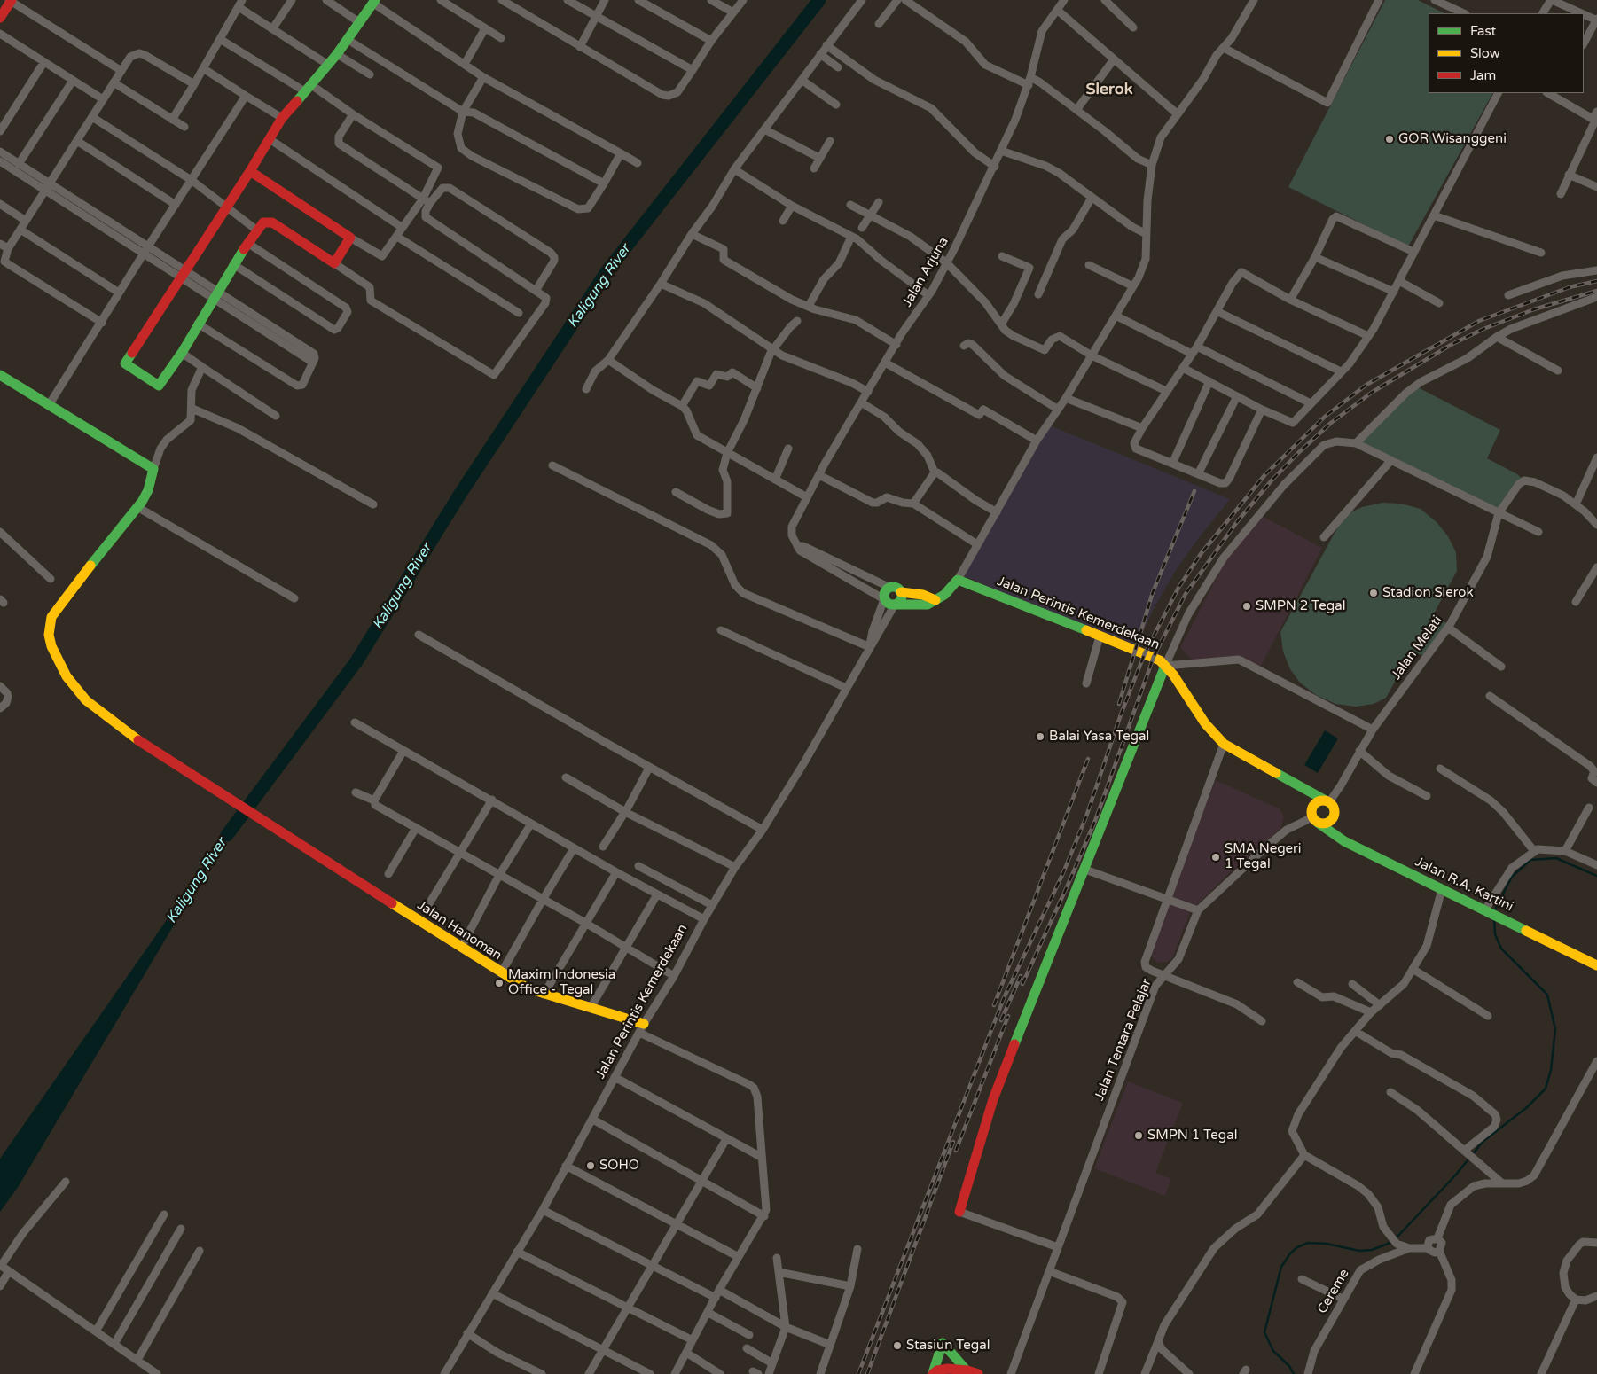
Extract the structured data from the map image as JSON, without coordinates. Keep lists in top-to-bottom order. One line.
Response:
{"streets":{"street":["Jalan Arjuna","Jalan Perintis Kemerdekaan","Jalan Melati","Jalan R.A. Kartini","Jalan Hanoman","Jalan Tentara Pelajar","Cereme"]},"crossings":[["Jalan Perintis Kemerdekaan","Jalan Melati"],["Jalan Perintis Kemerdekaan","Jalan R.A. Kartini"],["Jalan Perintis Kemerdekaan","Jalan Hanoman"],["Jalan Perintis Kemerdekaan","Jalan Tentara Pelajar"],["Jalan Melati","Jalan R.A. Kartini"],["Jalan Melati","Jalan Tentara Pelajar"],["Jalan R.A. Kartini","Jalan Tentara Pelajar"]],"districts":["Slerok"],"water":["Kaligung River"],"places":["GOR Wisanggeni","Stadion Slerok","SMPN 2 Tegal","Balai Yasa Tegal","SMA Negeri 1 Tegal","Maxim Indonesia Office - Tegal","SMPN 1 Tegal","SOHO","Stasiun Tegal"],"legend":["Fast","Slow","Jam"]}
